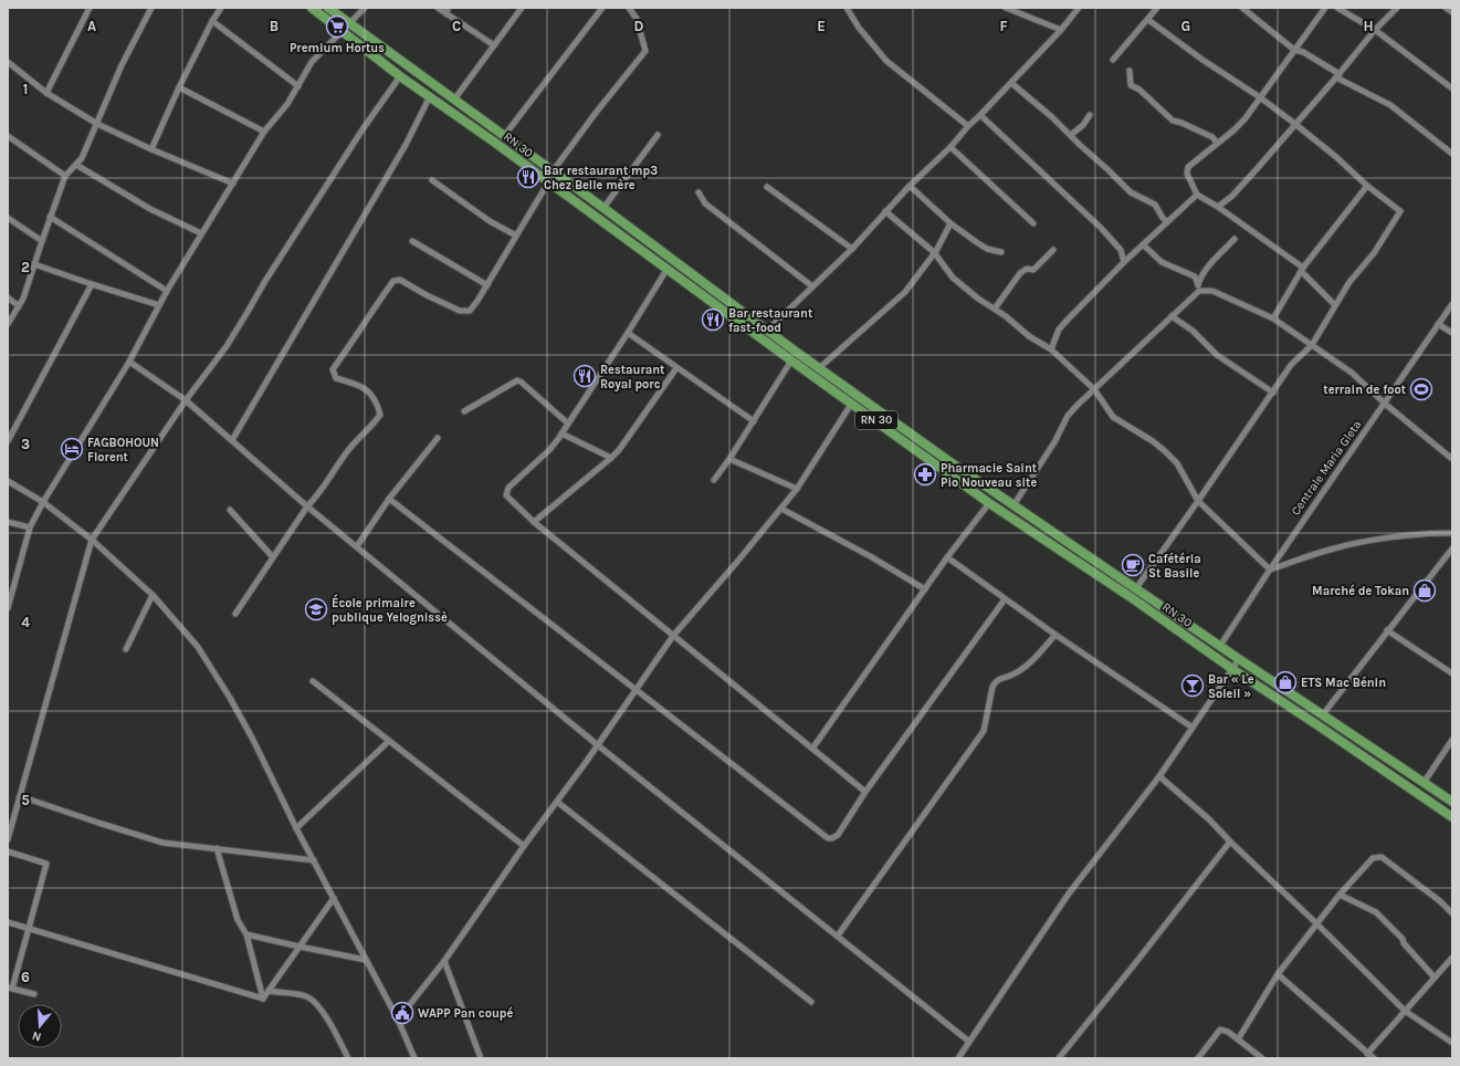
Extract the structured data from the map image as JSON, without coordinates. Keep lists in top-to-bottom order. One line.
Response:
{"streets":{"main road":["RN 30"],"street":["Centrale Maria Gleta"]},"crossings":[["RN 30","Centrale Maria Gleta"]],"places":{"supermarket":["Premium Hortus"],"restaurant":["Bar restaurant mp3 Chez Belle mère","Bar restaurant fast-food","Restaurant Royal porc"],"sports":["terrain de foot"],"hotel":["FAGBOHOUN Florent"],"pharmacy":["Pharmacie Saint Pio Nouveau site"],"cafe":["Cafétéria St Basile"],"shop":["Marché de Tokan","ETS Mac Bénin"],"school or university":["École primaire publique Yelognissè"],"bar":["Bar « Le Soleil »"],"public building":["WAPP Pan coupé"]},"north":"bottom","grid":{"columns":["A","B","C","D","E","F","G","H"],"rows":["1","2","3","4","5","6"]}}
